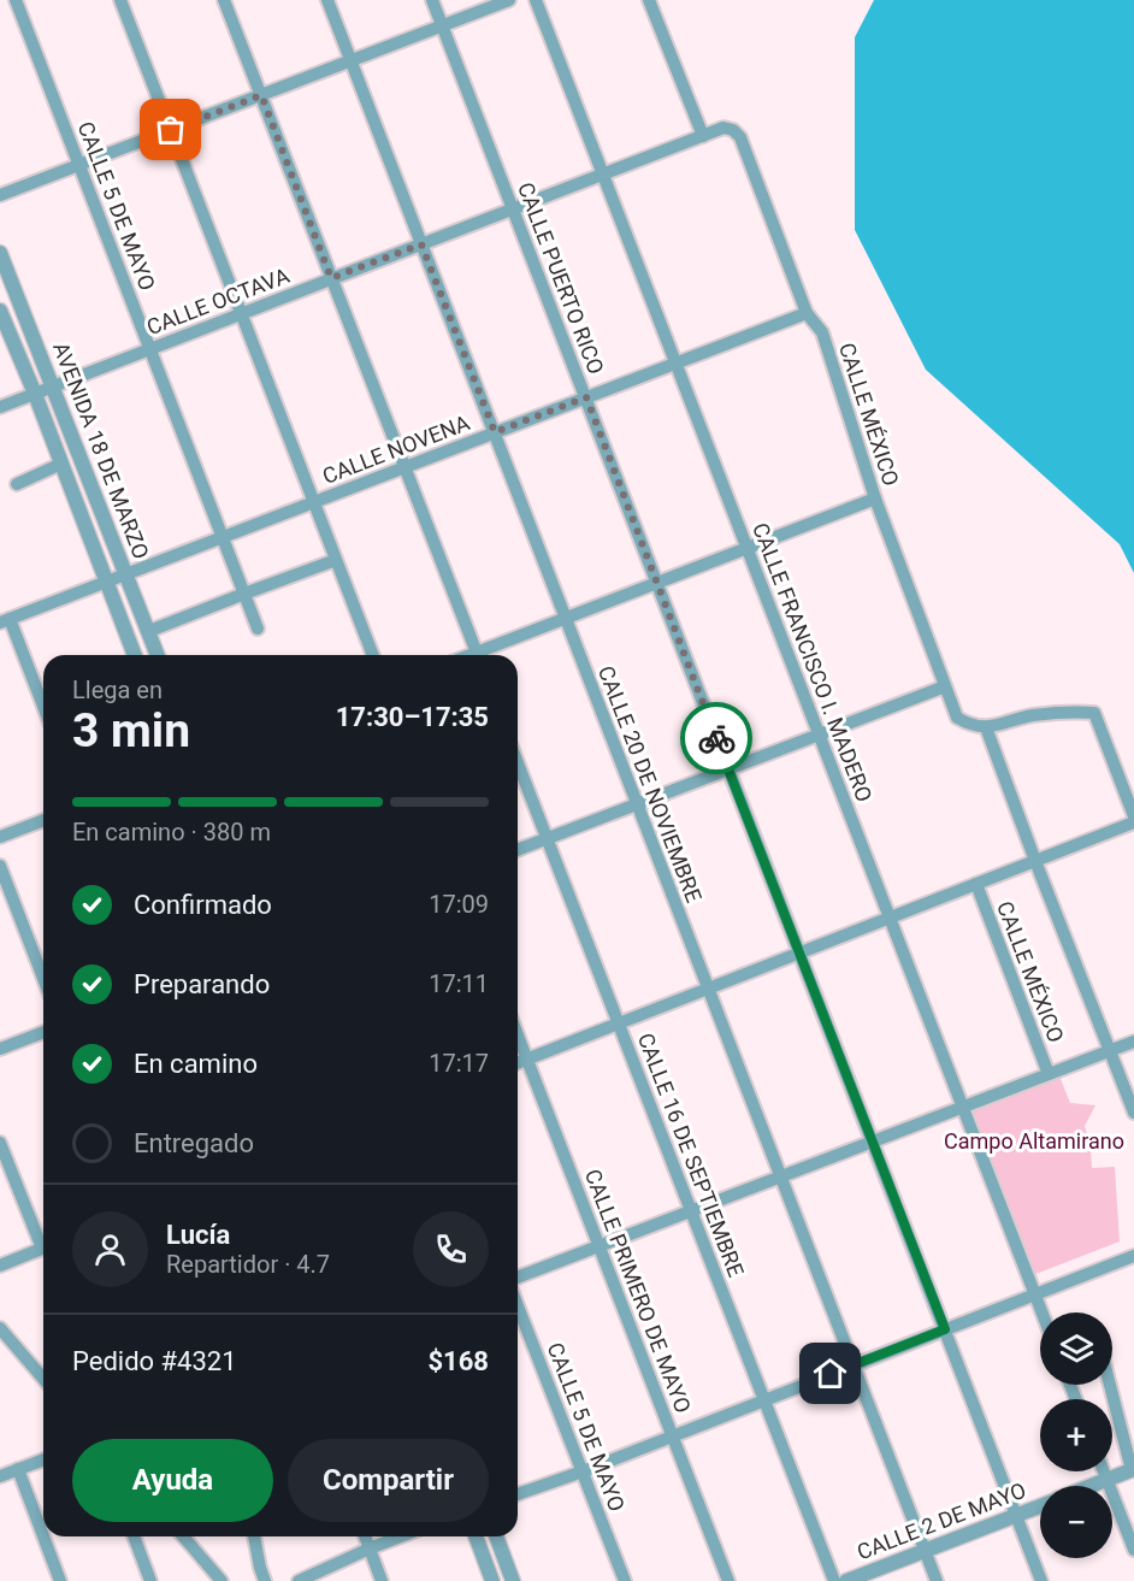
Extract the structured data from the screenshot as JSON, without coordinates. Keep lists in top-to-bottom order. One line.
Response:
{"streets":{"street":["CALLE 5 DE MAYO","CALLE PUERTO RICO","CALLE OCTAVA","CALLE MÉXICO","CALLE NOVENA","AVENIDA 18 DE MARZO","CALLE FRANCISCO I. MADERO","CALLE 20 DE NOVIEMBRE","CALLE 16 DE SEPTIEMBRE","CALLE PRIMERO DE MAYO","CALLE 2 DE MAYO"]},"crossings":[["CALLE 5 DE MAYO","CALLE OCTAVA"],["CALLE 5 DE MAYO","CALLE NOVENA"],["CALLE PUERTO RICO","CALLE OCTAVA"],["CALLE PUERTO RICO","CALLE NOVENA"],["CALLE PUERTO RICO","CALLE 2 DE MAYO"],["CALLE OCTAVA","CALLE MÉXICO"],["CALLE OCTAVA","AVENIDA 18 DE MARZO"],["CALLE OCTAVA","CALLE FRANCISCO I. MADERO"],["CALLE OCTAVA","CALLE 20 DE NOVIEMBRE"],["CALLE MÉXICO","CALLE NOVENA"],["CALLE NOVENA","AVENIDA 18 DE MARZO"],["CALLE NOVENA","CALLE FRANCISCO I. MADERO"],["CALLE NOVENA","CALLE 20 DE NOVIEMBRE"],["CALLE 20 DE NOVIEMBRE","CALLE 2 DE MAYO"]],"parks":["Campo Altamirano"],"page":{"heading":["3 min","Llega en","17:30–17:35"],"panel":["Lucía","Repartidor · 4.7","Pedido #4321","$168"],"bar":"En camino · 380 m","list":[["Confirmado","17:09"],["Preparando","17:11"],["En camino","17:17"],"Entregado"],"map_buttons":["+","−"],"buttons":["Ayuda","Compartir"]}}
